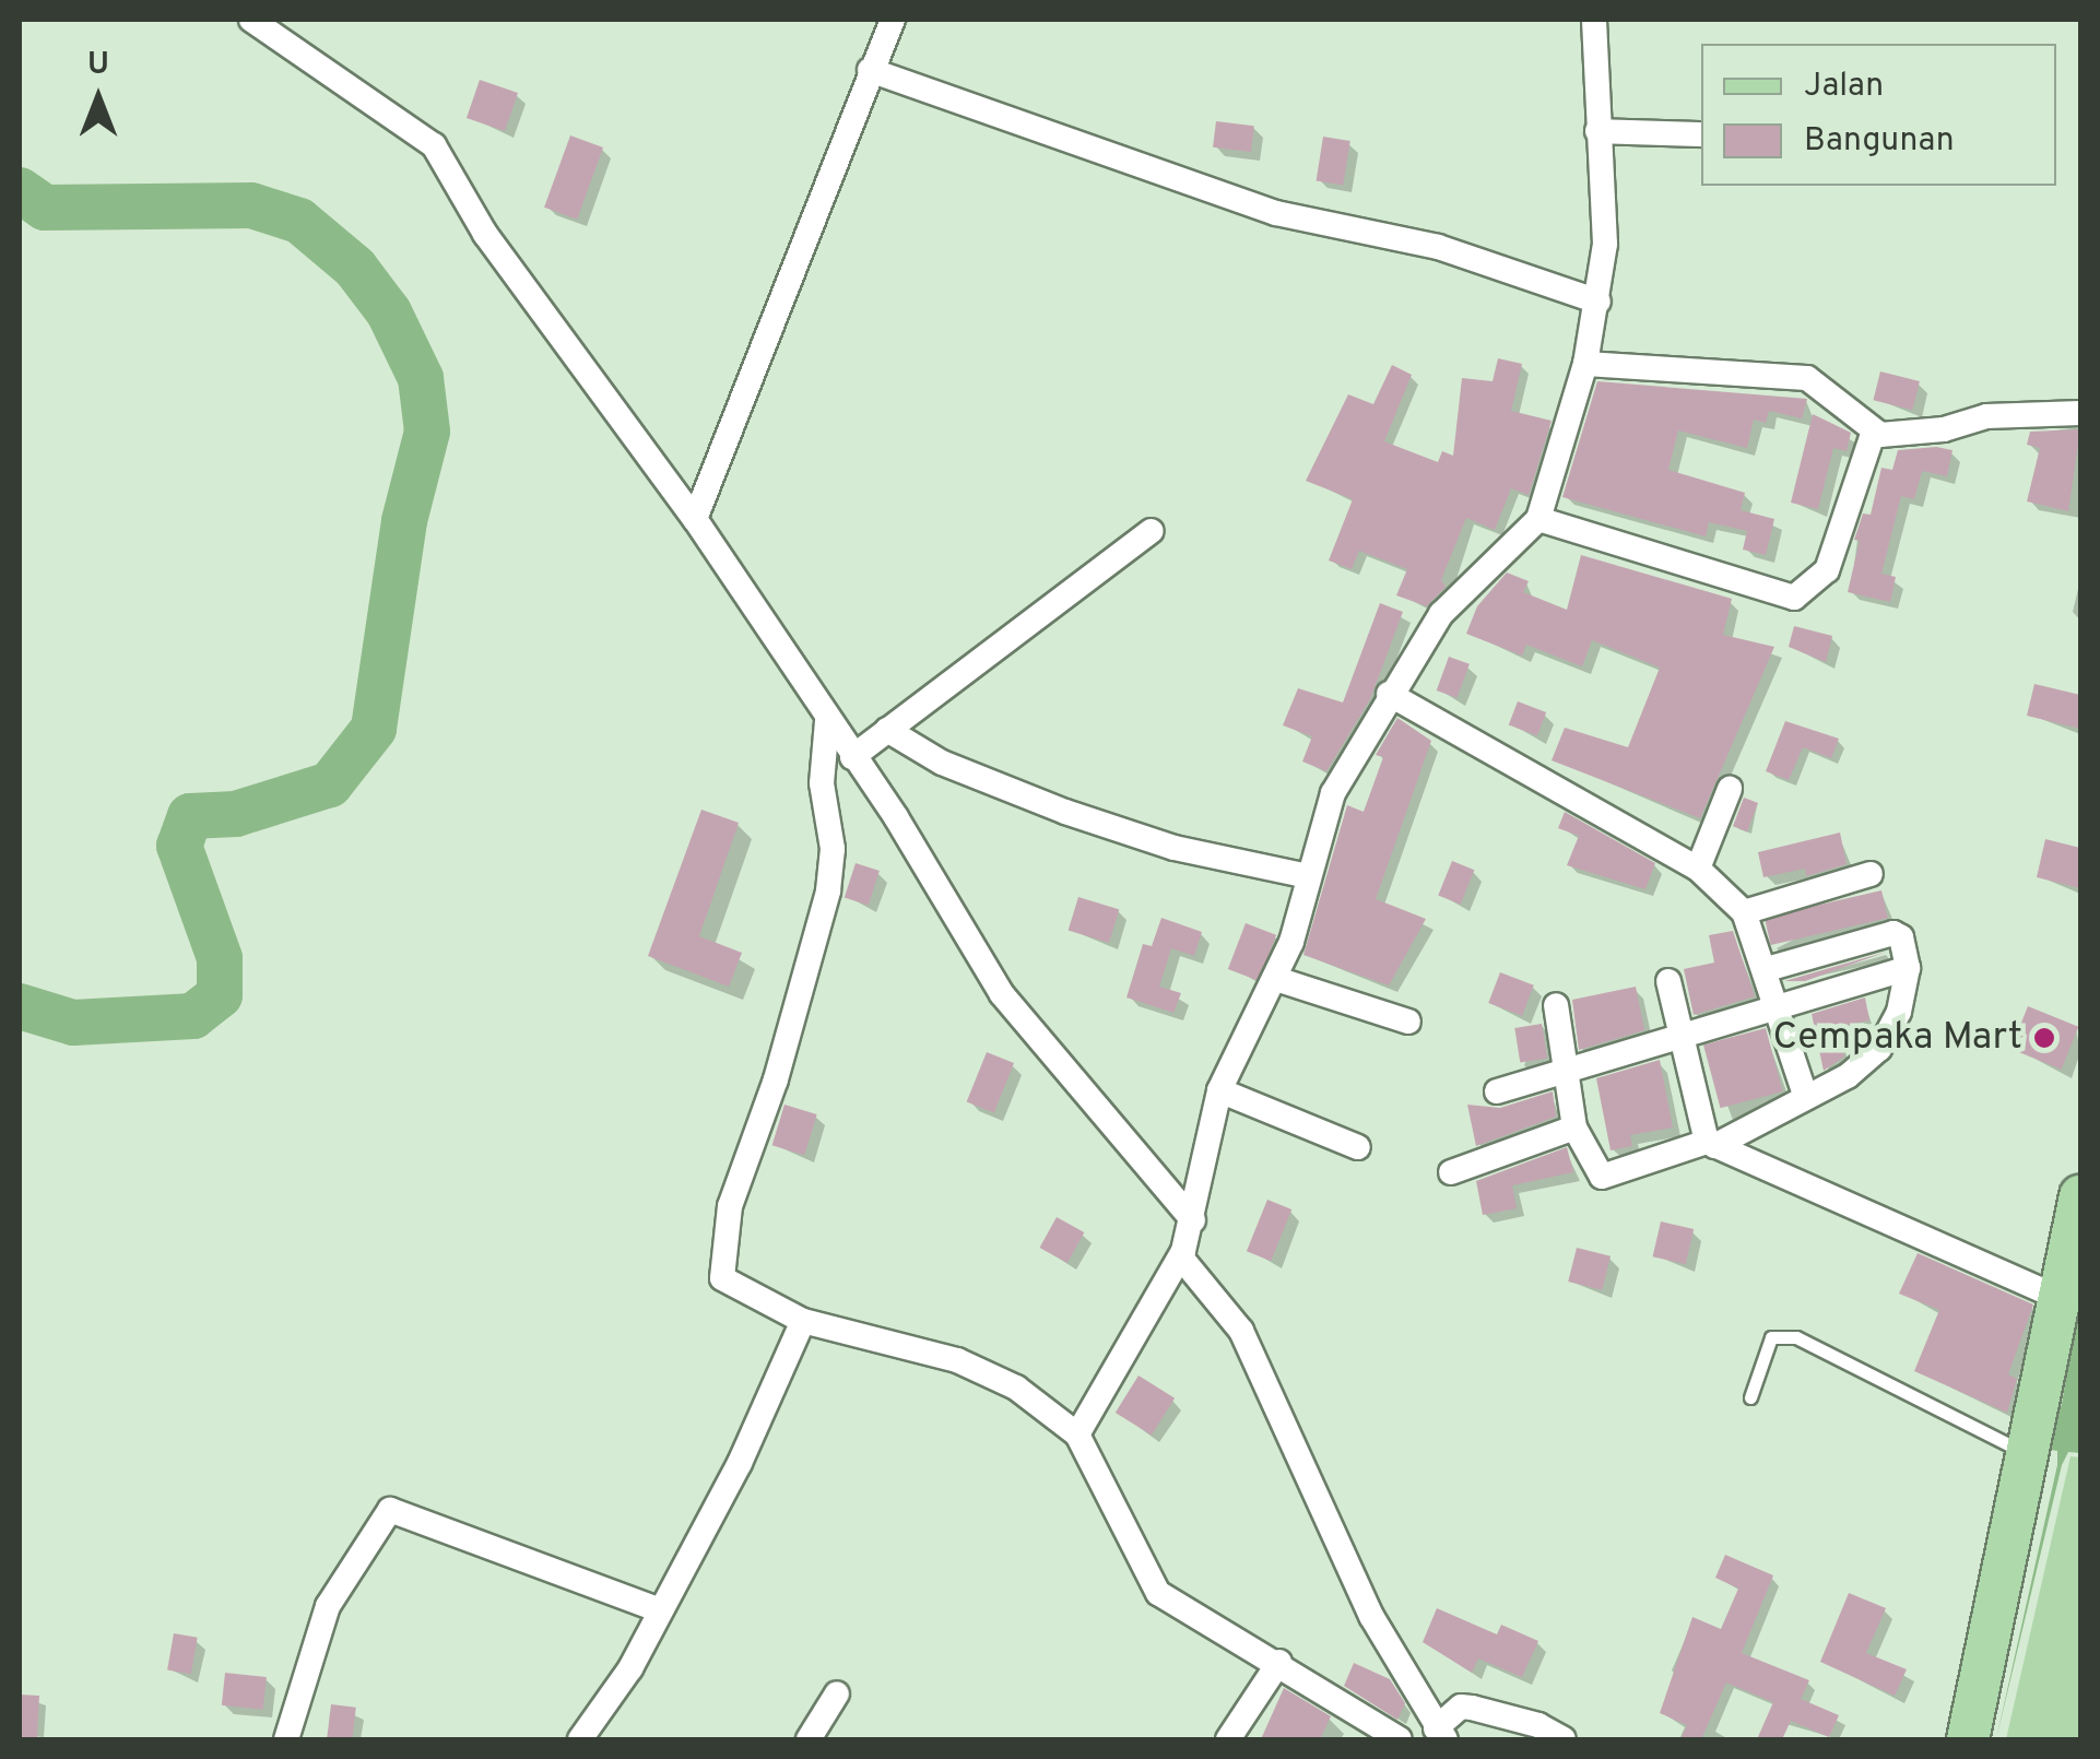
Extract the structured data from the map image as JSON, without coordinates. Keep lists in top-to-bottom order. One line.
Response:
{"places":["Cempaka Mart"],"legend":["Jalan","Bangunan"],"north":"top"}
